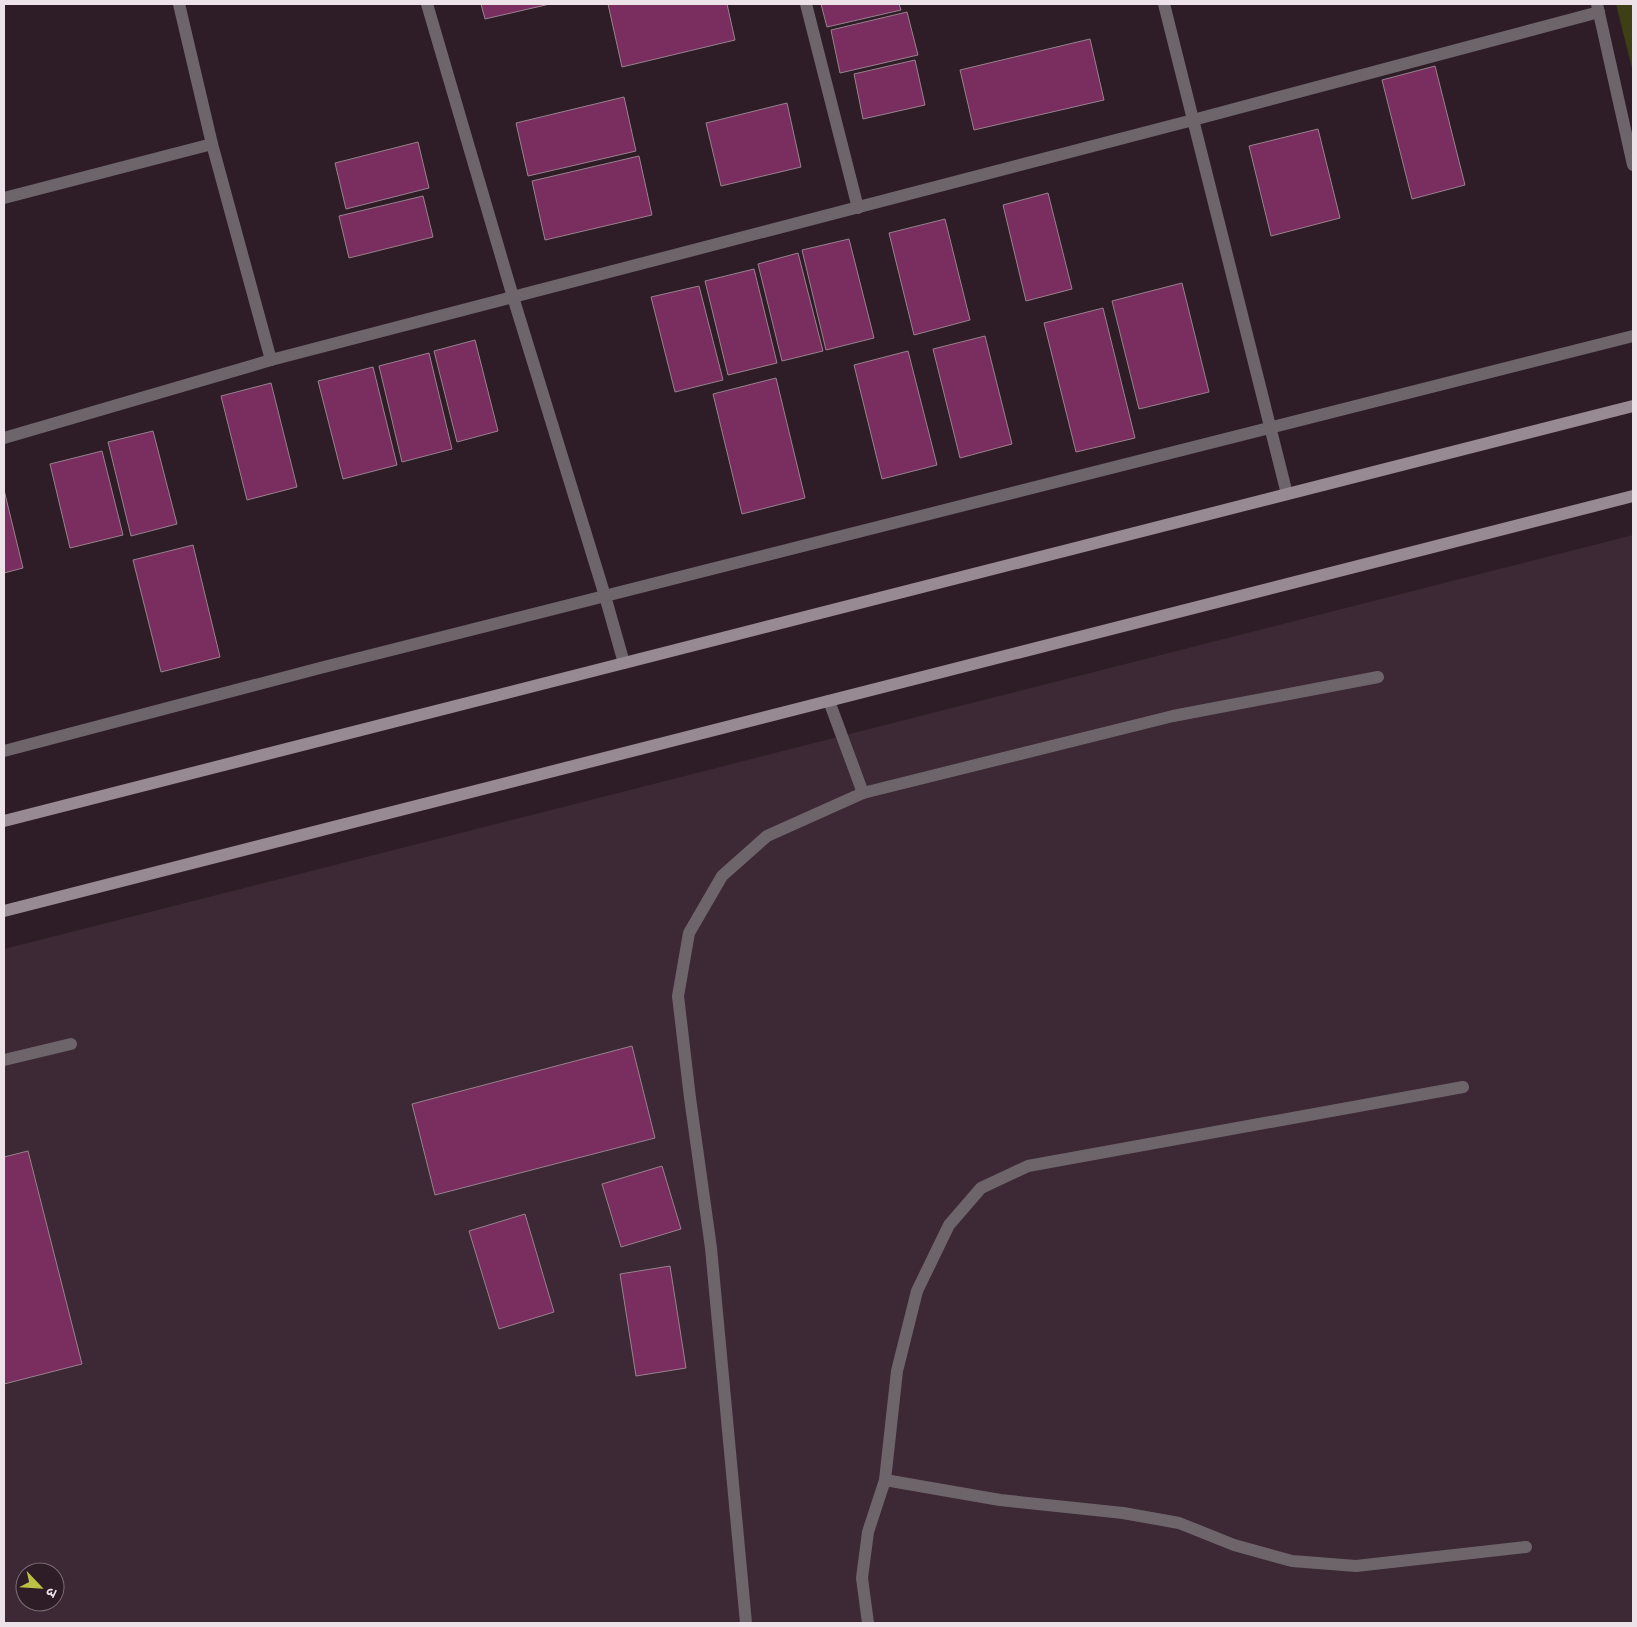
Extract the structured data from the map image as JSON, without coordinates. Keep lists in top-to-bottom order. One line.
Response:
{"north":"bottom right"}
